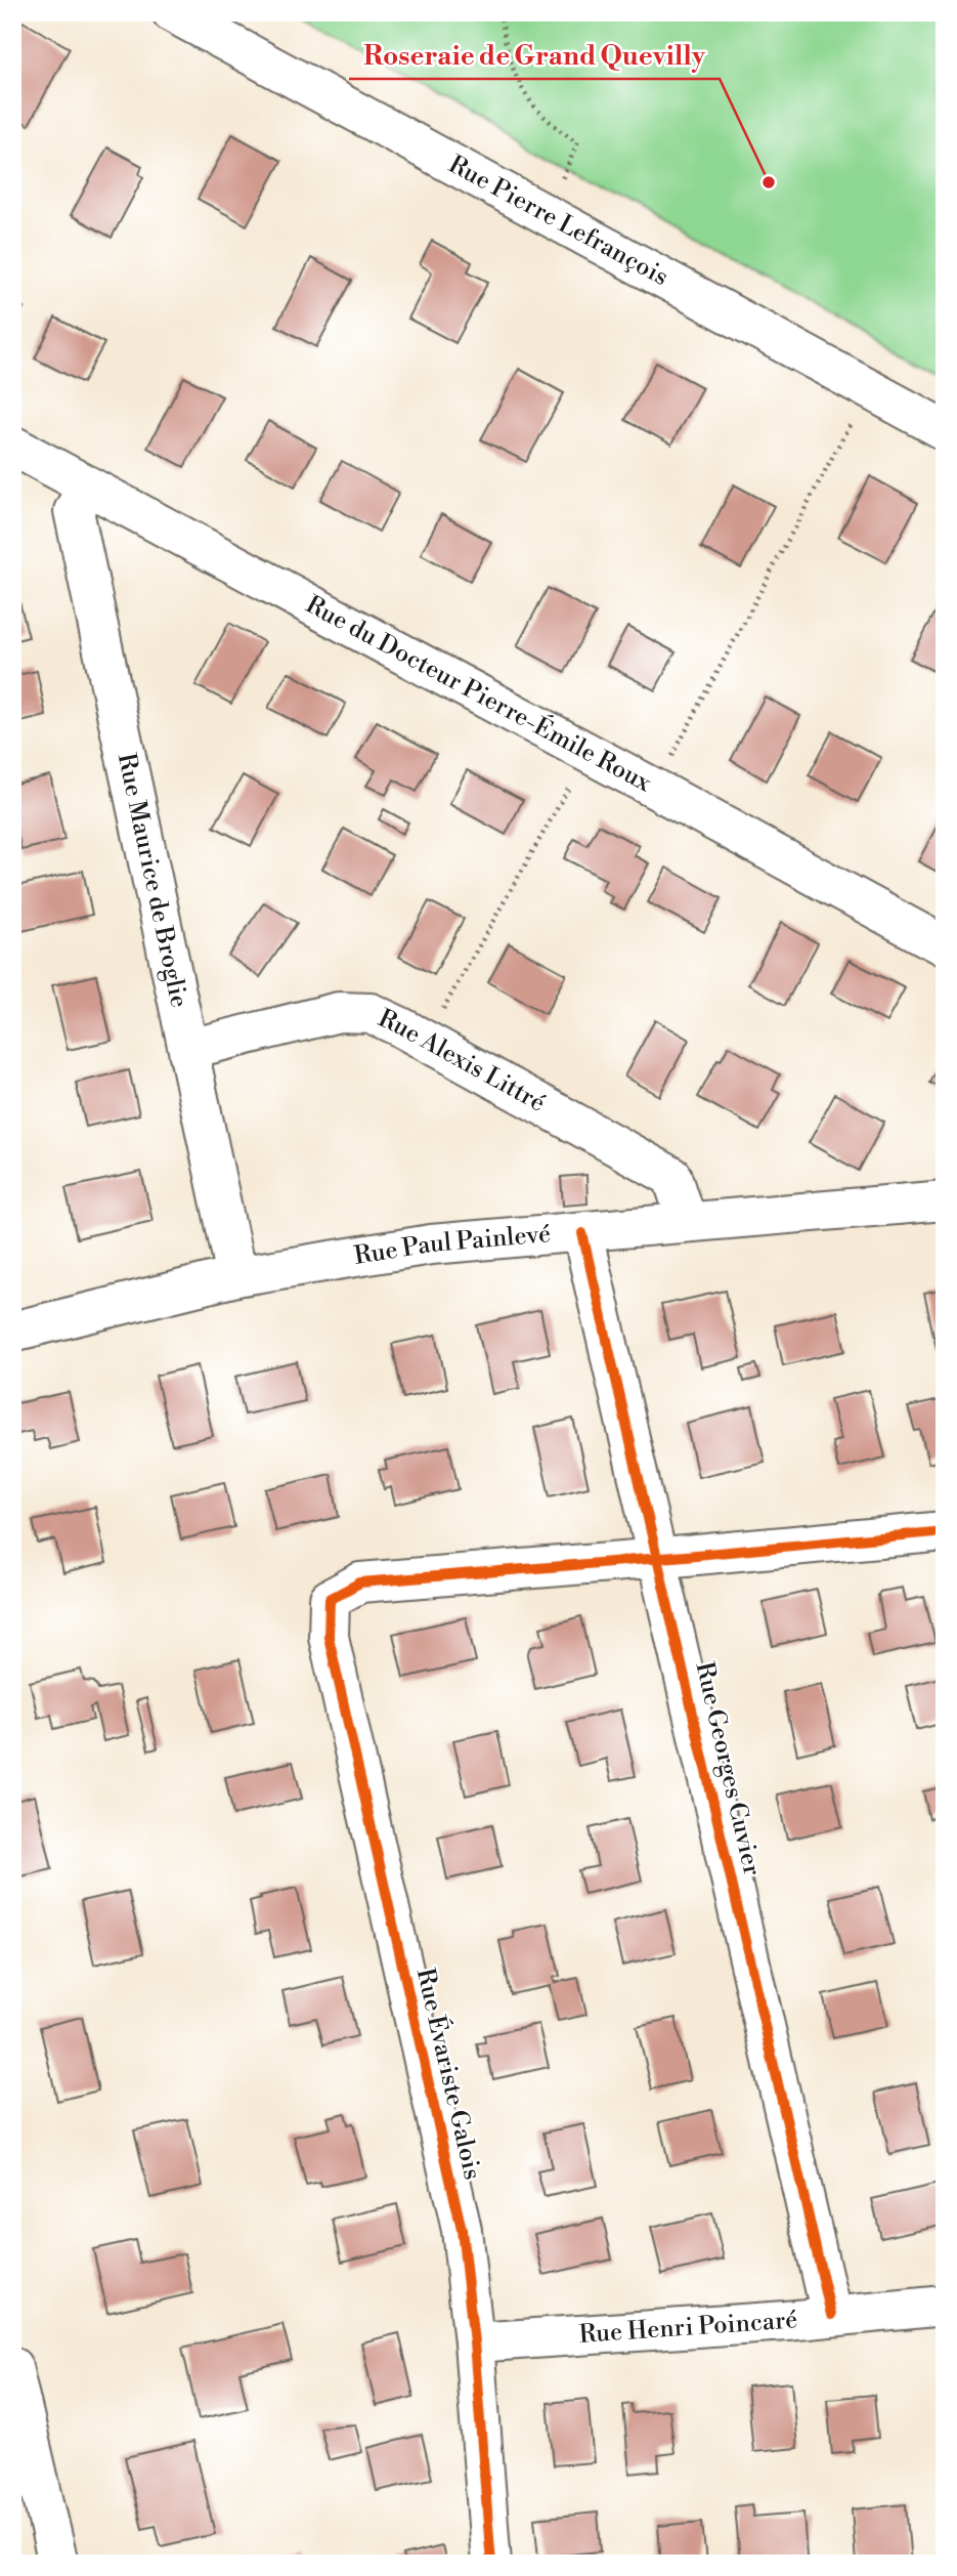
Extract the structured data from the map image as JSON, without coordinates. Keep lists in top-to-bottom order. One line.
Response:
{"streets":{"street":["Rue Pierre Lefrançois","Rue du Docteur Pierre-Émile Roux","Rue Maurice de Broglie","Rue Alexis Littré","Rue Paul Painlevé","Rue Georges Cuvier","Rue Évariste Galois","Rue Henri Poincaré"]},"crossings":[["Rue du Docteur Pierre-Émile Roux","Rue Maurice de Broglie"],["Rue Maurice de Broglie","Rue Alexis Littré"],["Rue Maurice de Broglie","Rue Paul Painlevé"],["Rue Alexis Littré","Rue Paul Painlevé"],["Rue Paul Painlevé","Rue Georges Cuvier"],["Rue Georges Cuvier","Rue Évariste Galois"],["Rue Georges Cuvier","Rue Henri Poincaré"],["Rue Évariste Galois","Rue Henri Poincaré"]],"places":["Roseraie de Grand Quevilly"]}
